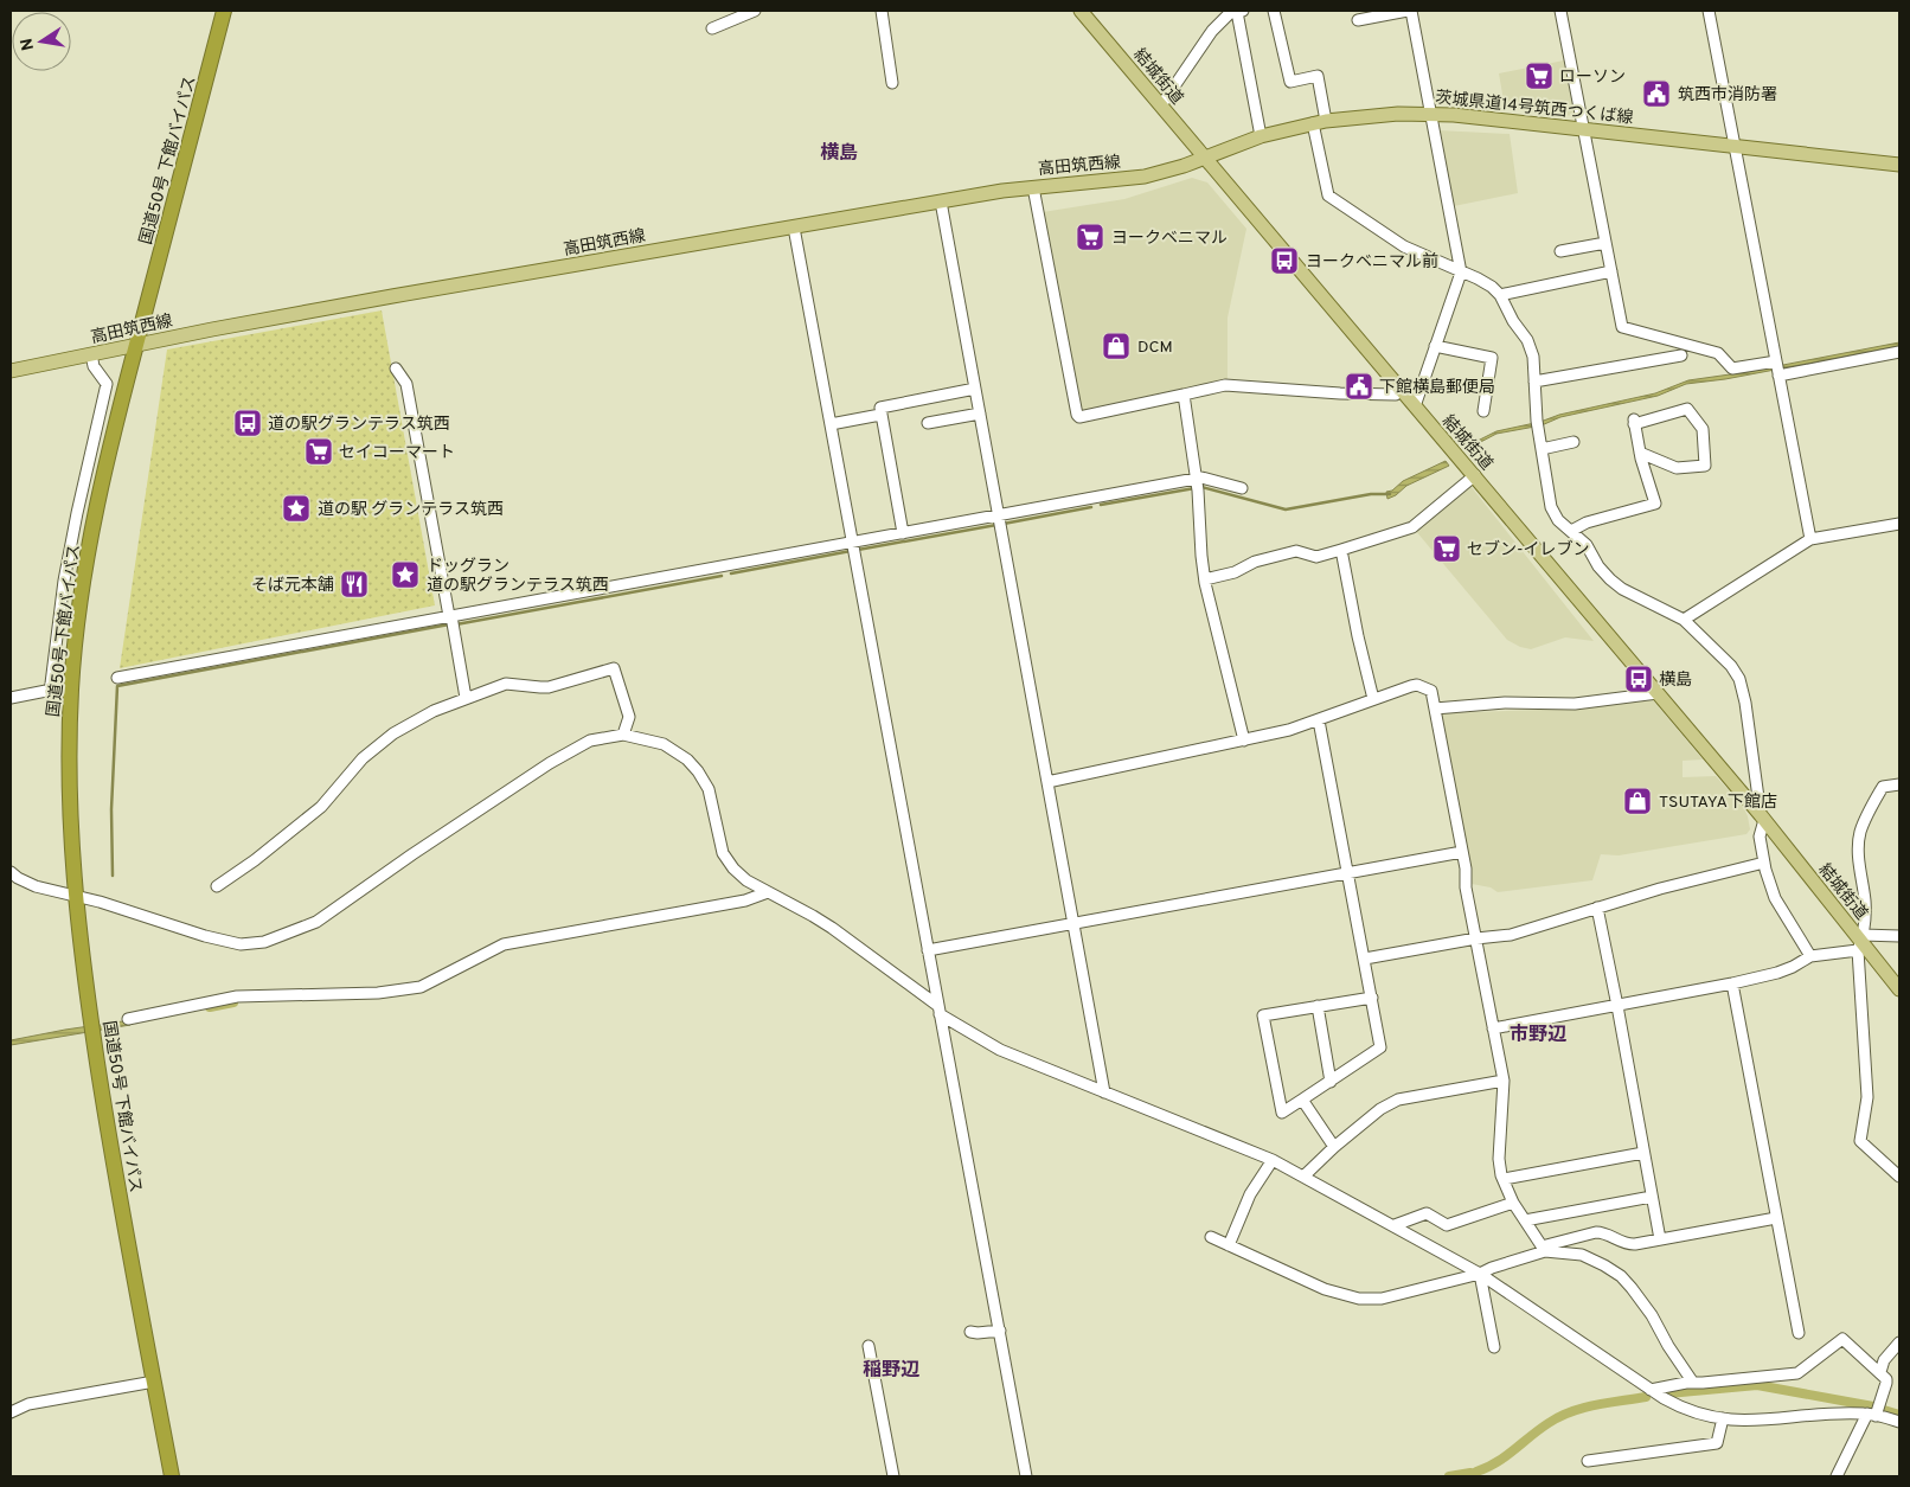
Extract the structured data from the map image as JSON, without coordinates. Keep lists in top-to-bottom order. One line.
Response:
{"streets":{"highway":["国道50号 下館バイパス"],"main road":["結城街道","茨城県道14号筑西つくば線","高田筑西線"]},"crossings":[["結城街道","茨城県道14号筑西つくば線"],["結城街道","高田筑西線"],["茨城県道14号筑西つくば線","高田筑西線"],["国道50号 下館バイパス","高田筑西線"]],"districts":["横島","市野辺","稲野辺"],"places":{"supermarket":["ローソン","ヨークベニマル","セイコーマート","セブン-イレブン"],"public building":["筑西市消防署","下館横島郵便局"],"bus stop":["ヨークベニマル前","道の駅グランテラス筑西","横島"],"shop":["DCM","TSUTAYA下館店"],"place":["道の駅 グランテラス筑西","ドッグラン 道の駅グランテラス筑西"],"restaurant":["そば元本舗"]},"north":"left"}
